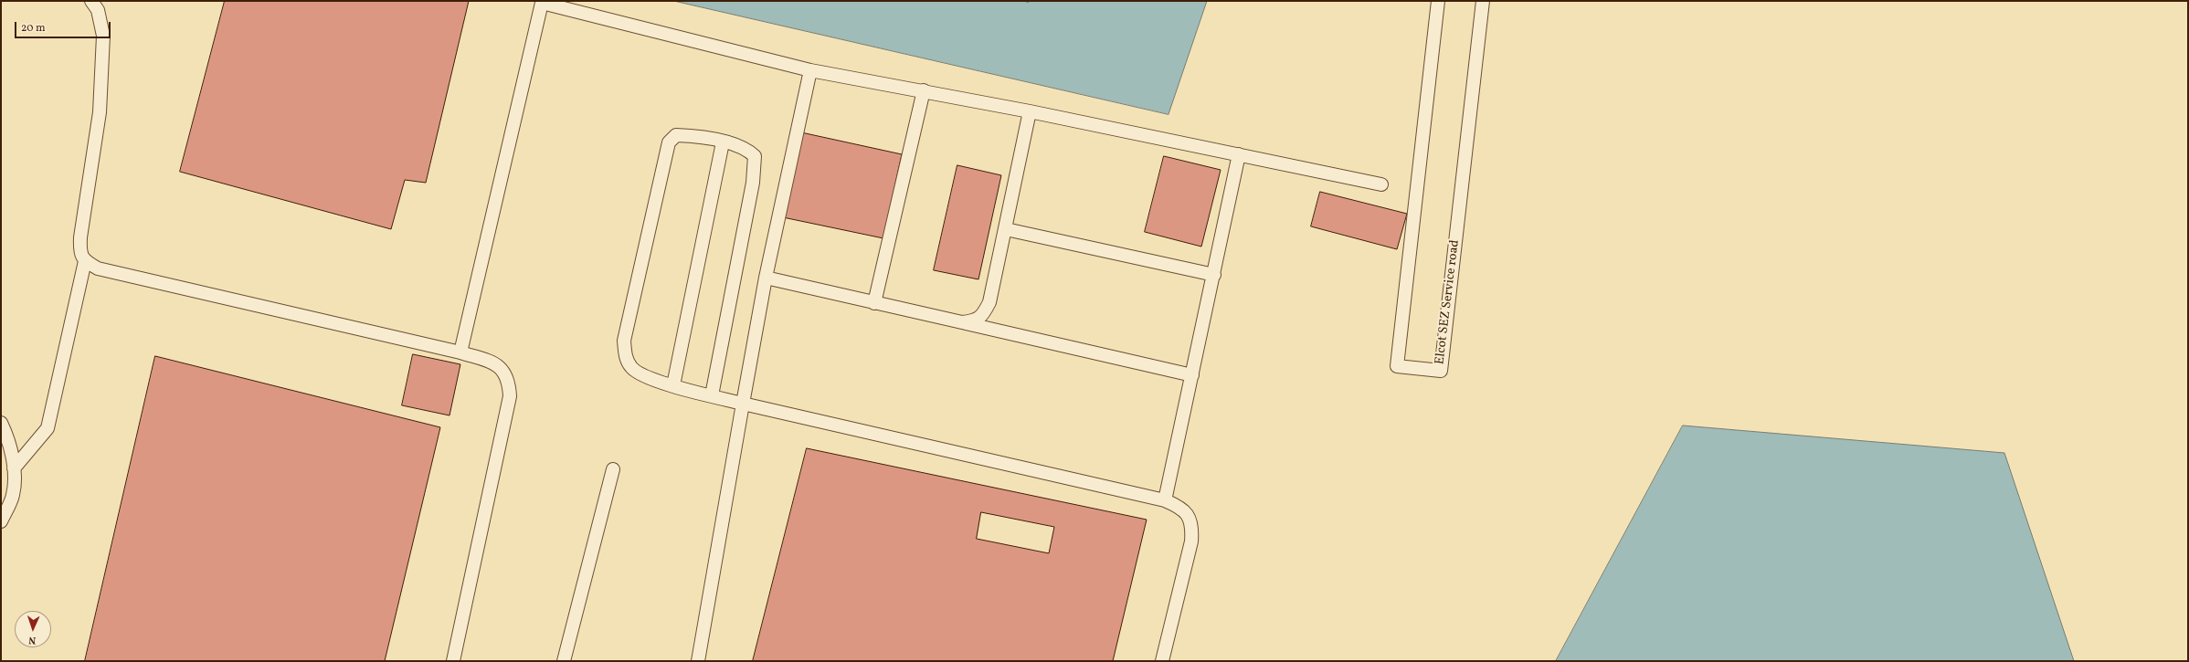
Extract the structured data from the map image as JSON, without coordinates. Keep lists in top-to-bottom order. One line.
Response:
{"streets":{"lane":["Elcot SEZ Service road"]},"scale_bar":"20 m","north":"bottom"}
